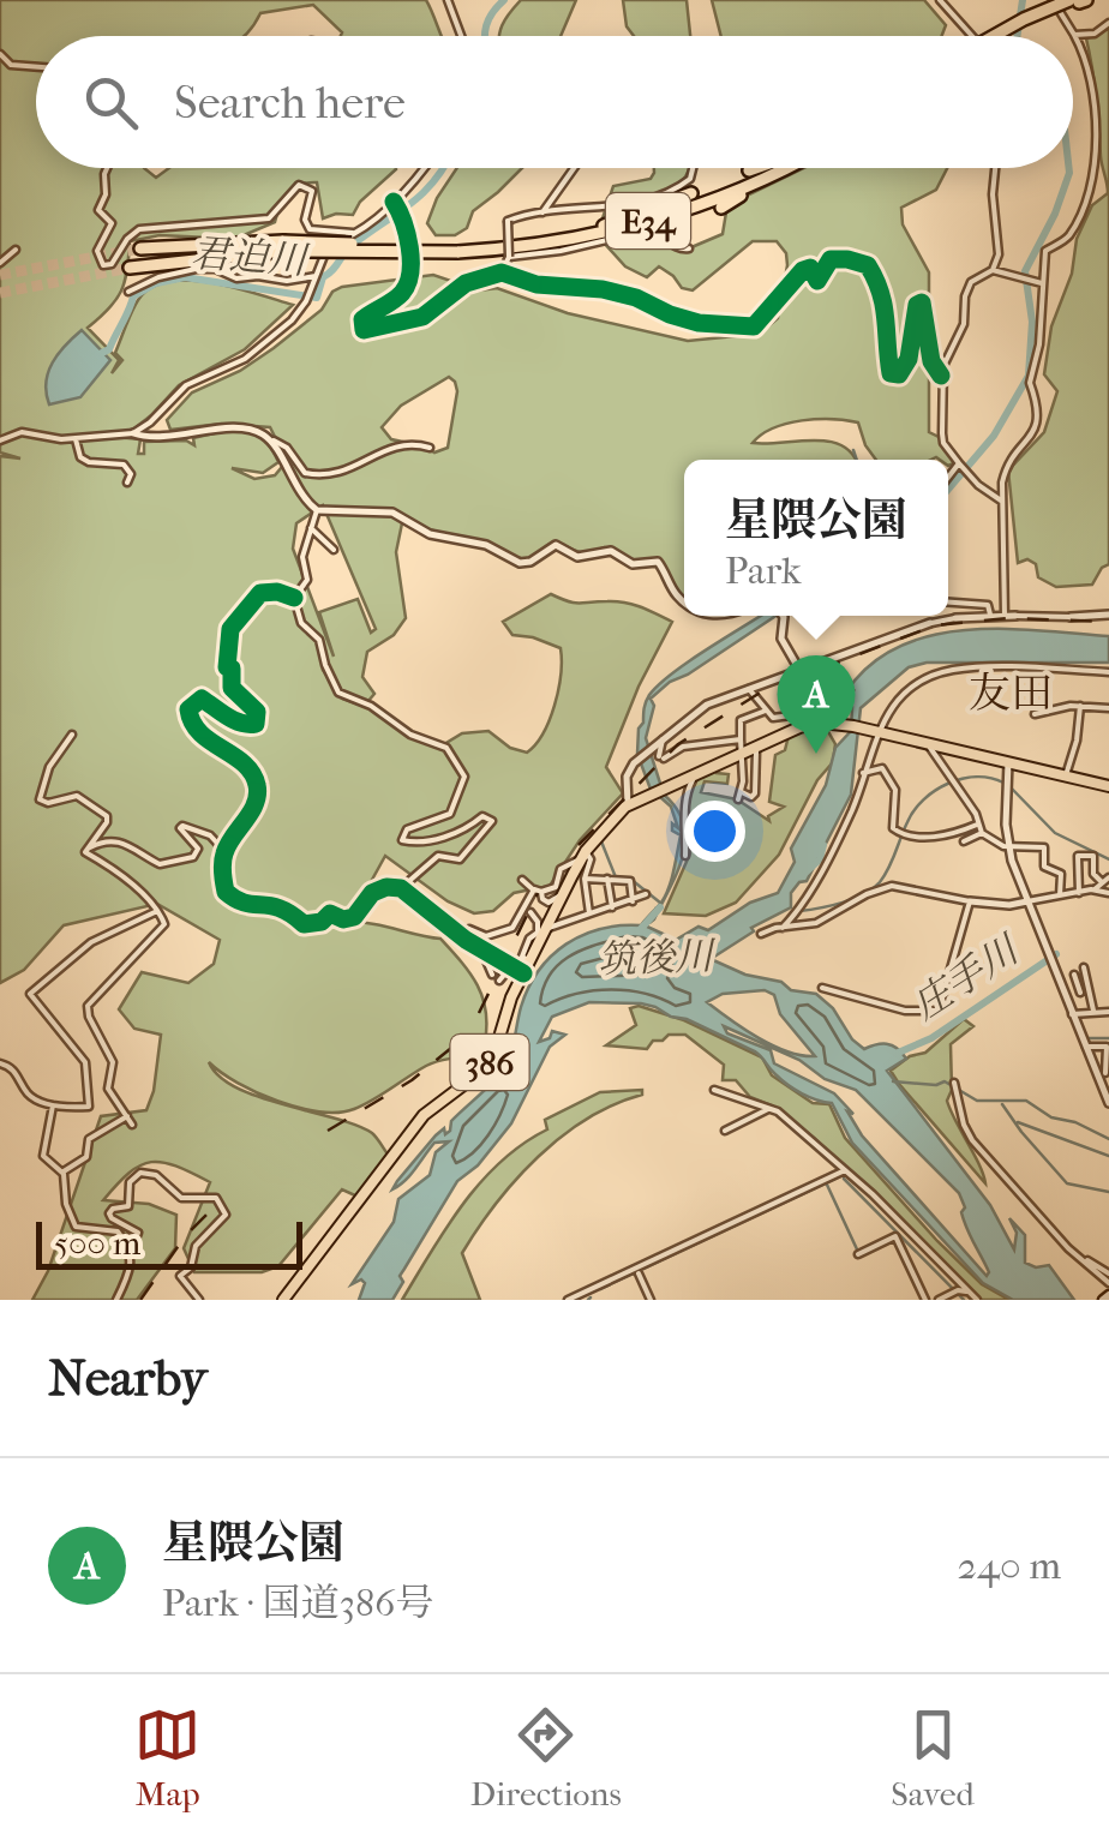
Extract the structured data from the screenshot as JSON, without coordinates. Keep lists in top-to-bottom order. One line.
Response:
{"streets":{"highway":["E34","386"]},"districts":["友田"],"water":["君迫川","筑後川","庄手川"],"scale_bar":"500 m","page":{"search":"Search here","popup":["星隈公園","Park"],"pins":"A","scale":"500 m","heading":"Nearby","list":[{"mark":"A","name":"星隈公園","note":"Park · 国道386号","value":"240 m"}],"nav":["Map","Directions","Saved"]}}
